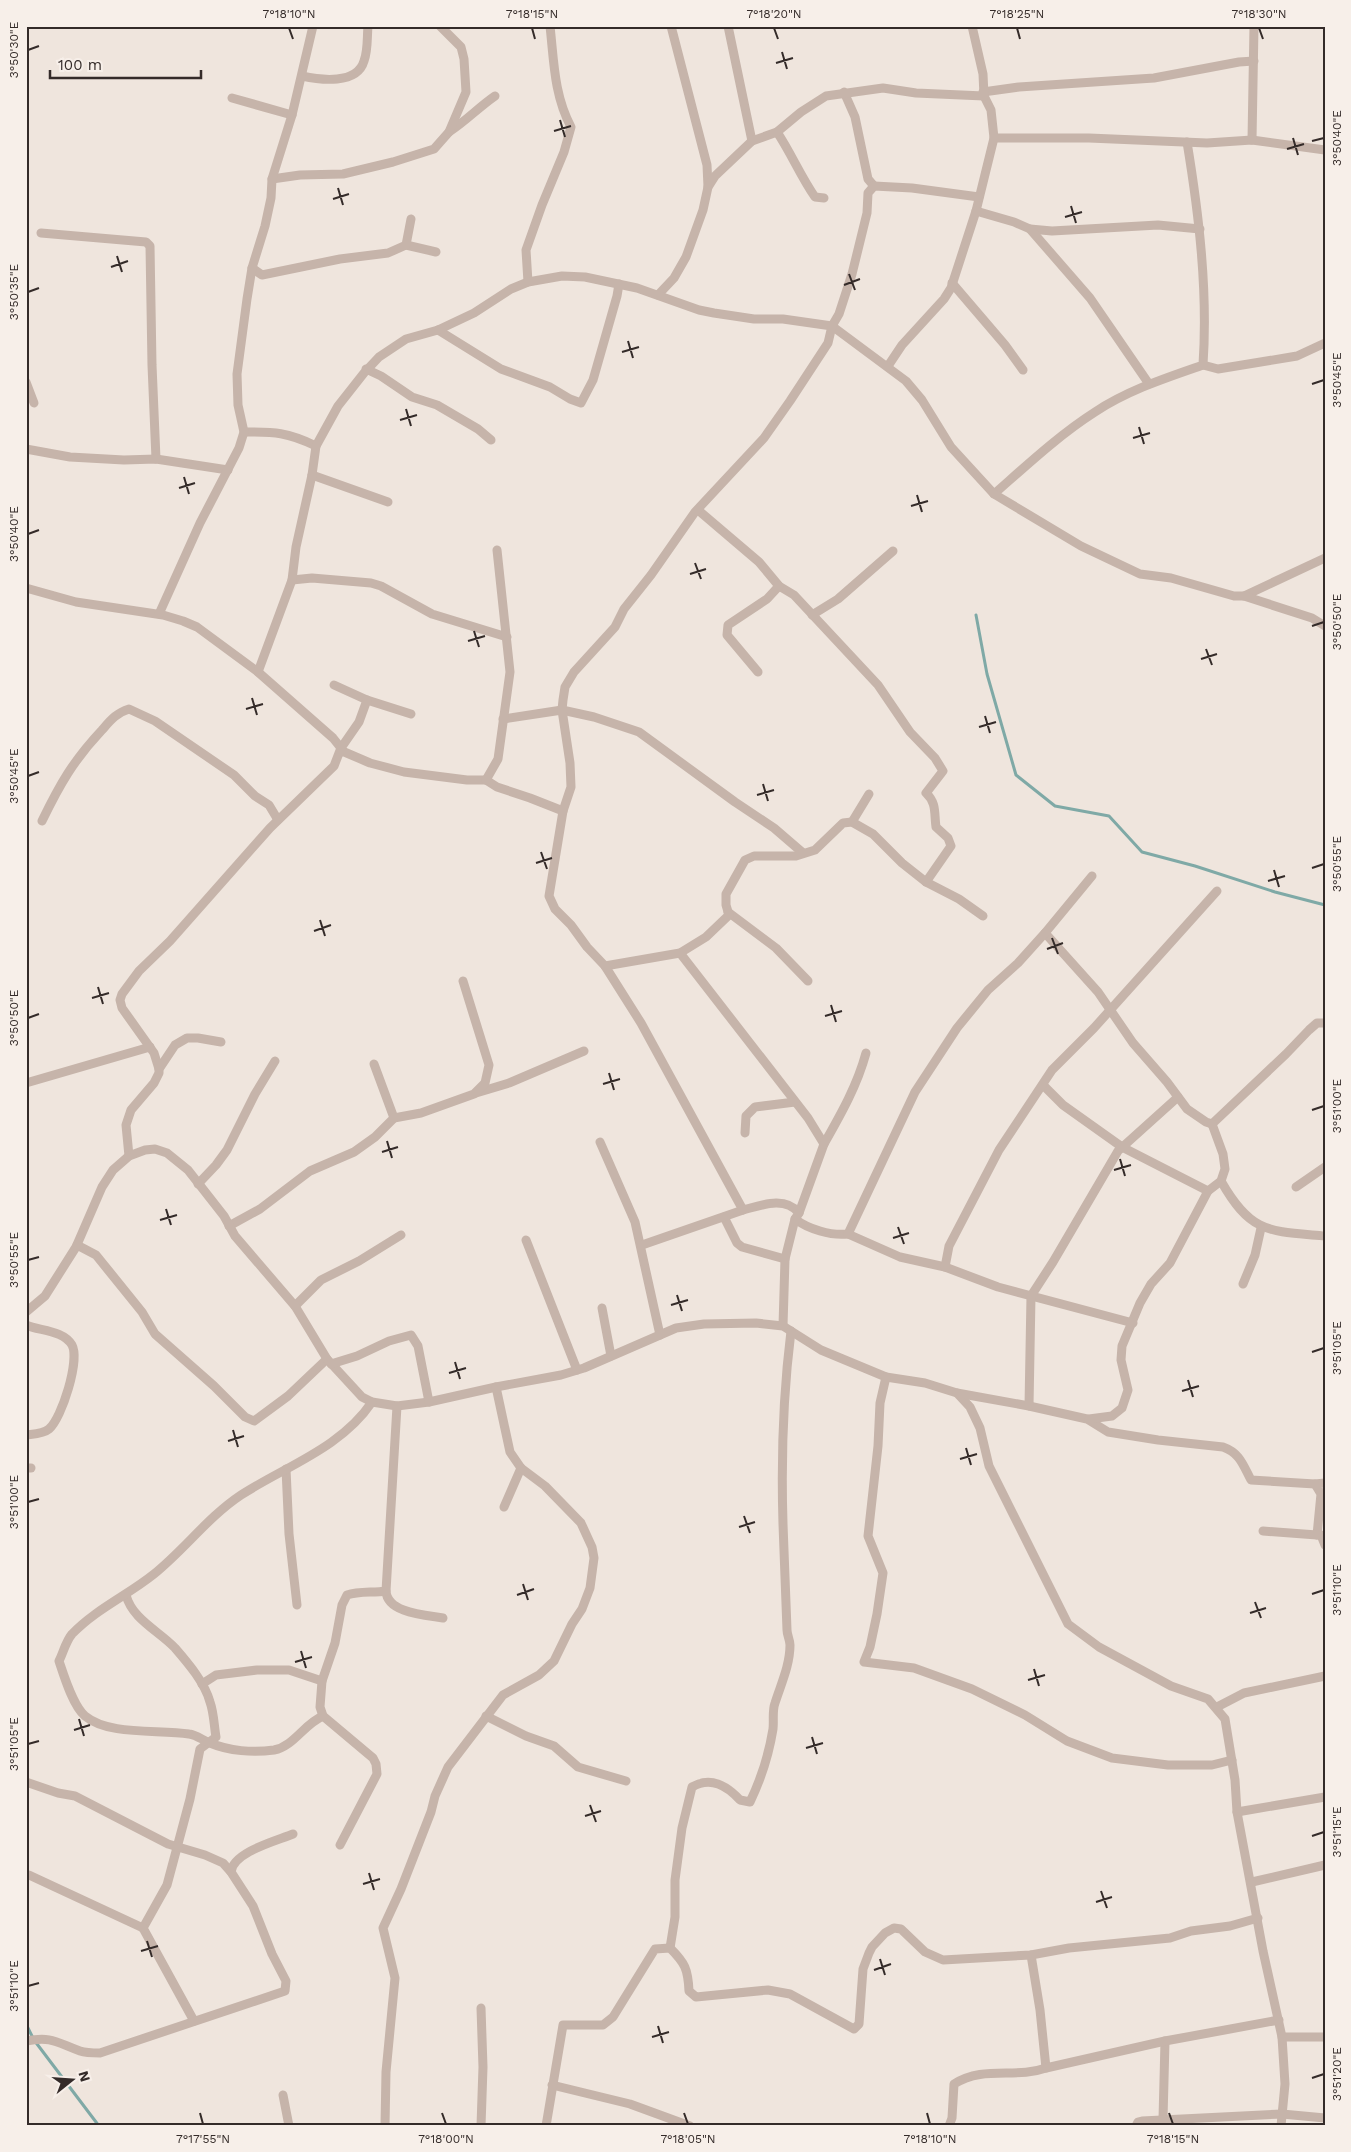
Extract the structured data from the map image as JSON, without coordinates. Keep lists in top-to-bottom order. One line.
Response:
{"scale_bar":"100 m","north":"right","coordinates":["7°18'10\"N","7°18'15\"N","7°18'20\"N","7°18'25\"N","7°18'30\"N","3°50'30\"E","3°50'40\"E","3°50'35\"E","3°50'45\"E","3°50'50\"E","3°50'55\"E","3°51'00\"E","3°51'05\"E","3°51'10\"E","3°51'15\"E","3°51'20\"E","7°17'55\"N","7°18'00\"N","7°18'05\"N"]}
